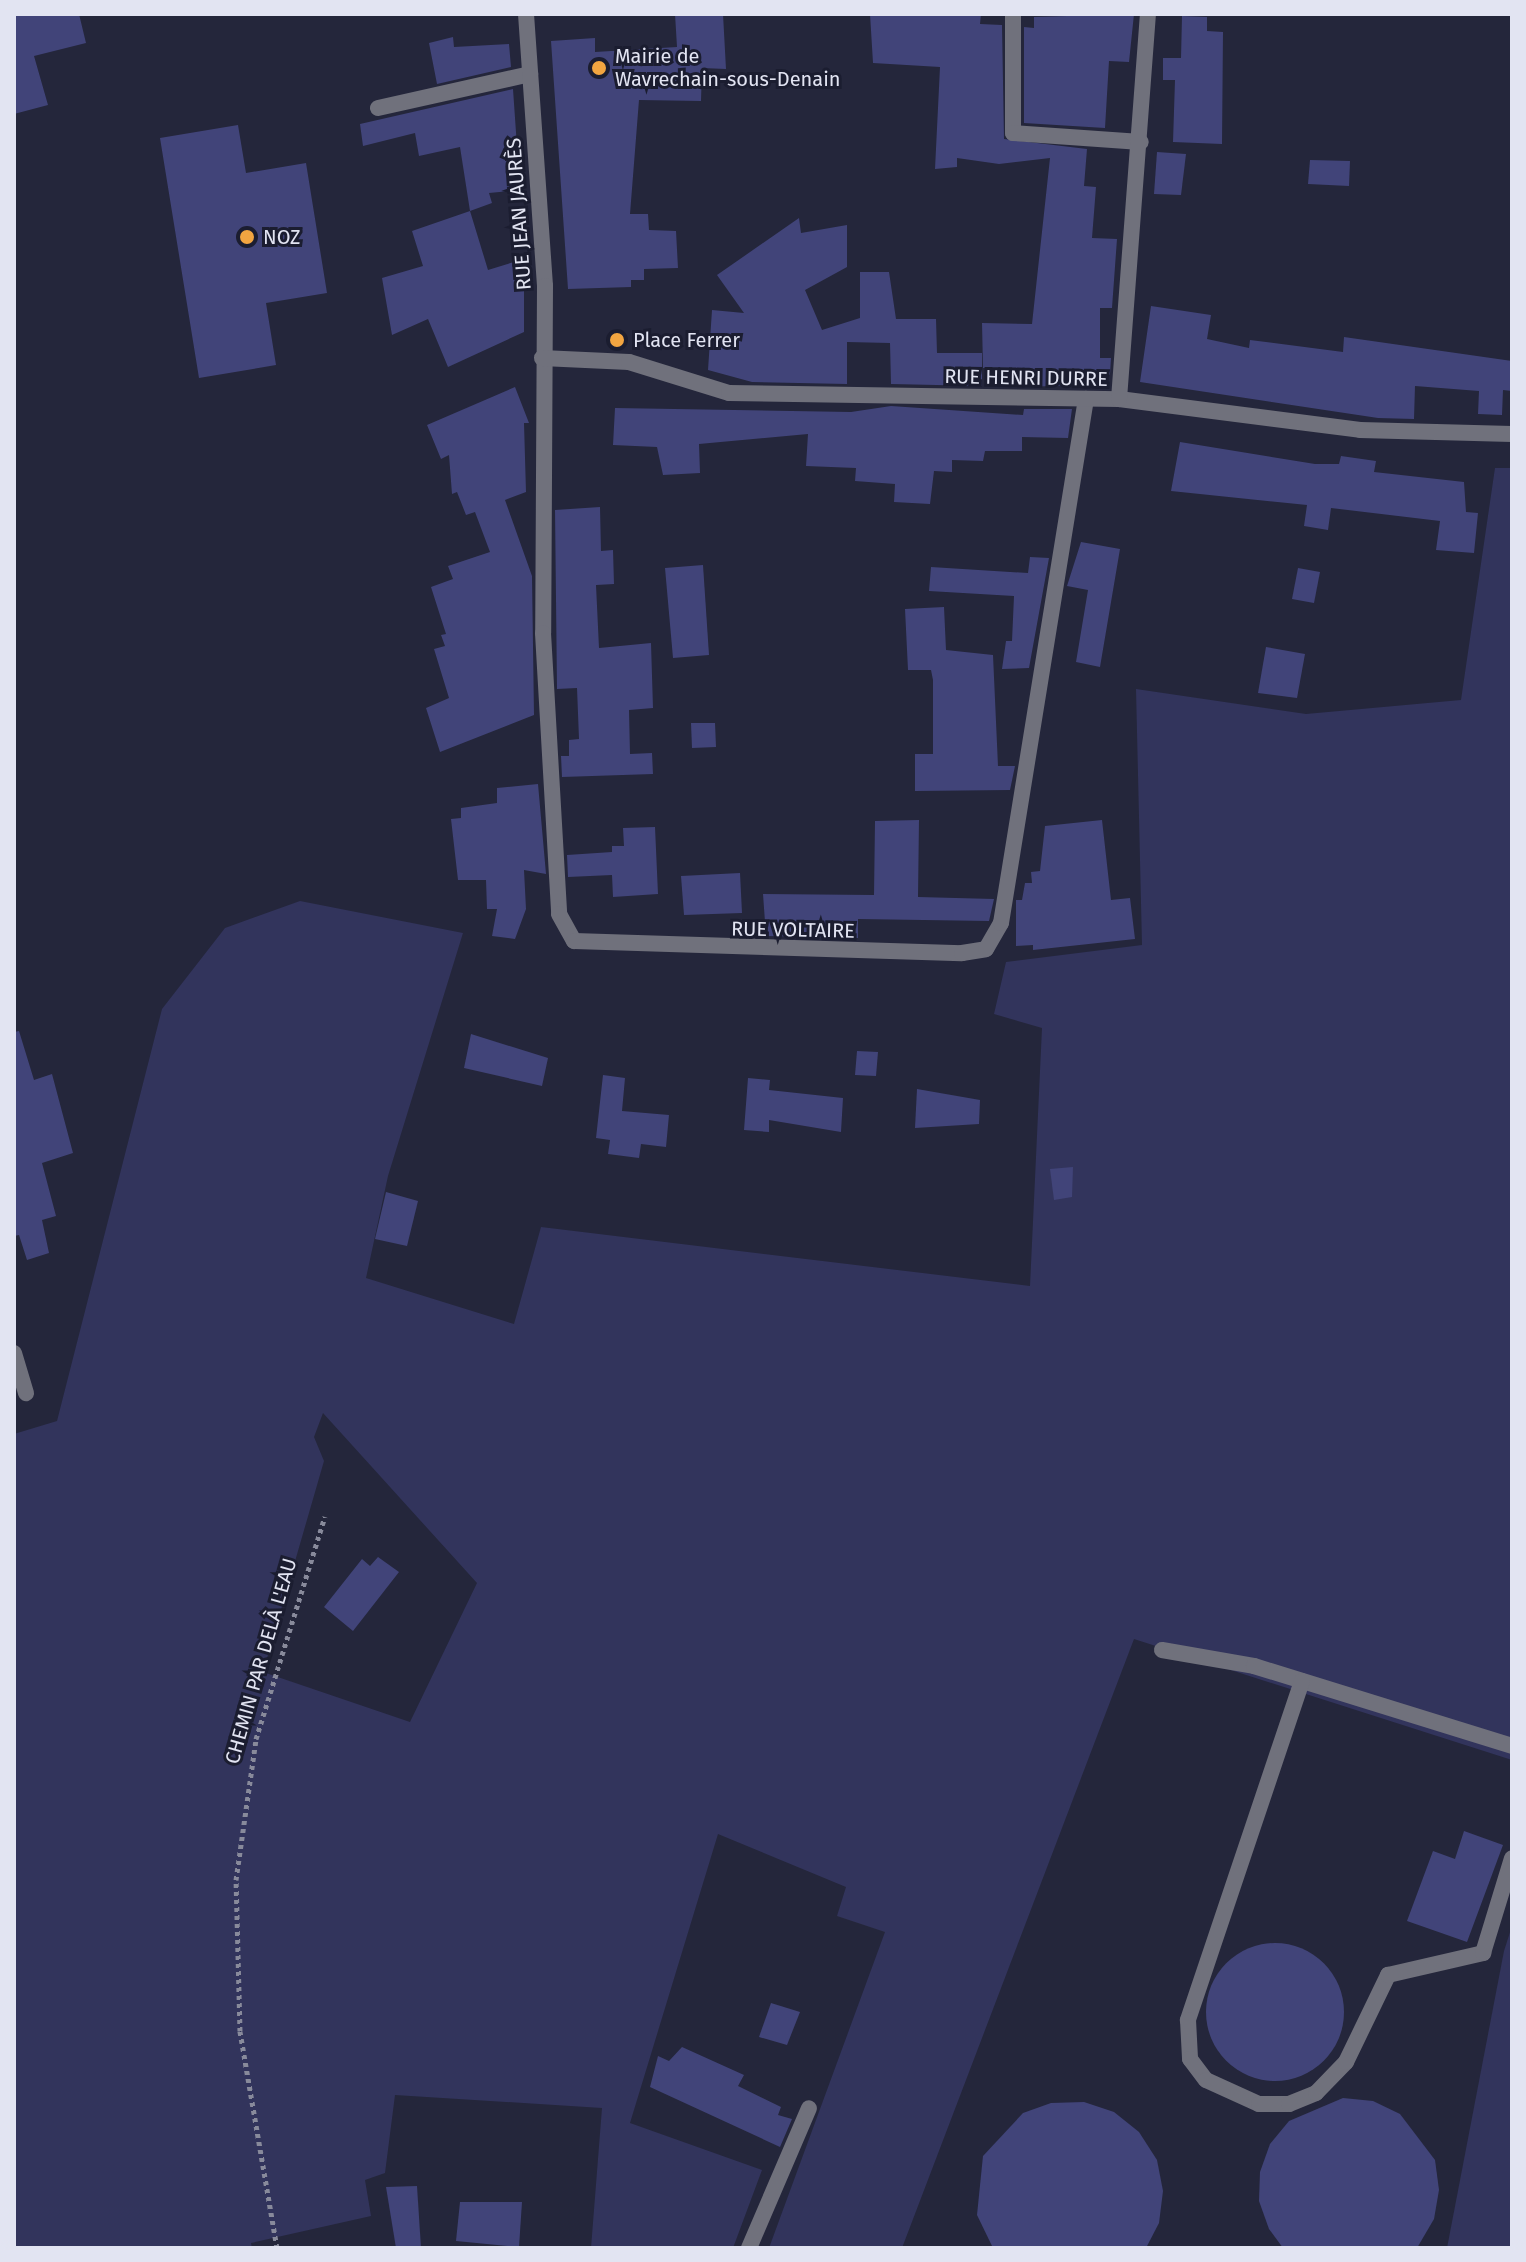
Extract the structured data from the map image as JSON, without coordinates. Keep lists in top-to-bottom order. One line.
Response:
{"streets":{"street":["RUE JEAN JAURÈS","RUE HENRI DURRE","RUE VOLTAIRE"],"path":["CHEMIN PAR DELÀ L'EAU"]},"crossings":[["RUE JEAN JAURÈS","RUE HENRI DURRE"],["RUE JEAN JAURÈS","RUE VOLTAIRE"],["RUE HENRI DURRE","RUE VOLTAIRE"]],"places":["Mairie de Wavrechain-sous-Denain","NOZ","Place Ferrer"]}
